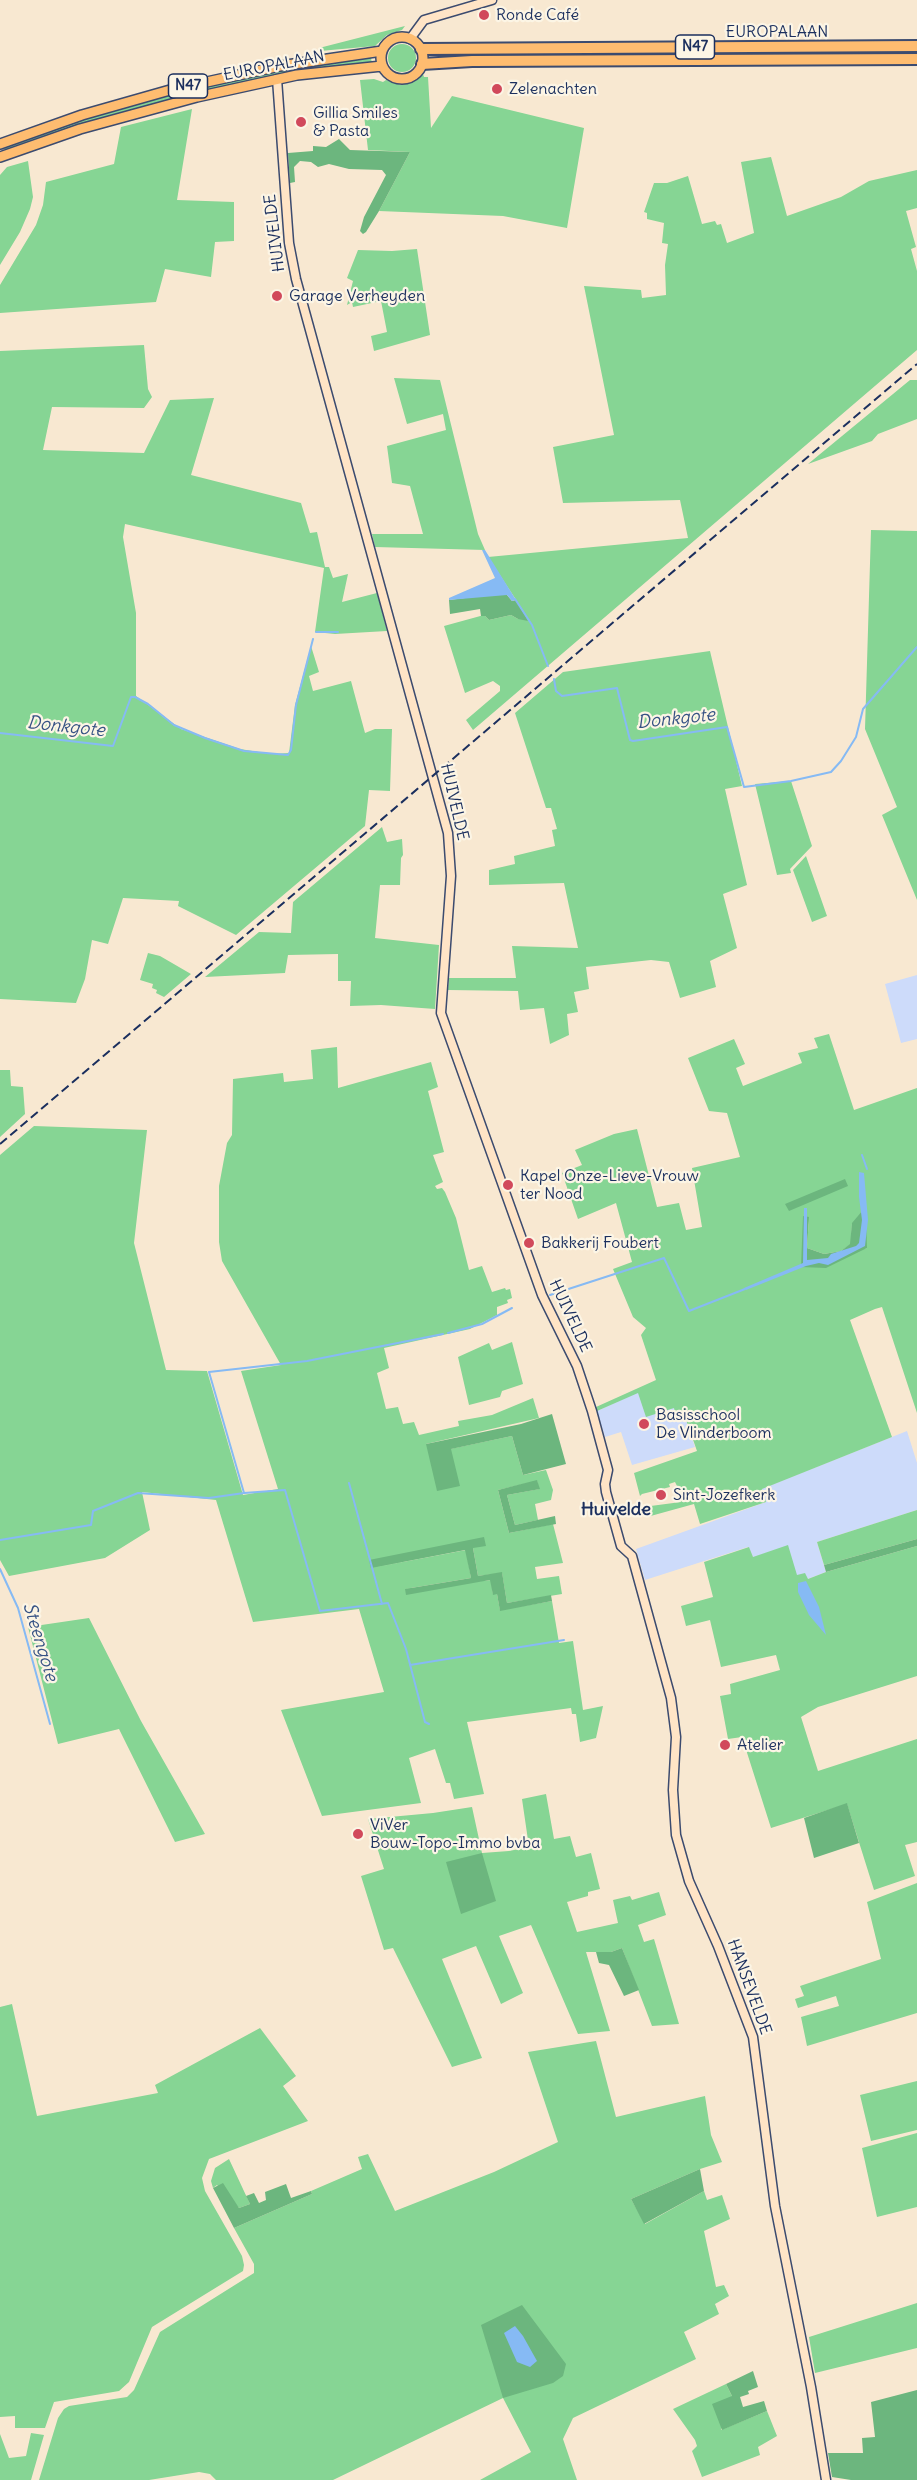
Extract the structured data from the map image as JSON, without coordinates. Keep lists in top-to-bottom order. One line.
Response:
{"streets":{"highway":["EUROPALAAN","N47"],"street":["HUIVELDE","HANSEVELDE"]},"crossings":[["EUROPALAAN","HUIVELDE"],["HUIVELDE","HANSEVELDE"]],"districts":["Huivelde"],"water":["Donkgote","Steengote"],"places":["Ronde Café","Zelenachten","Gillia Smiles & Pasta","Garage Verheyden","Kapel Onze-Lieve-Vrouw ter Nood","Bakkerij Foubert","Basisschool De Vlinderboom","Sint-Jozefkerk","Atelier","ViVer Bouw-Topo-Immo bvba"]}
